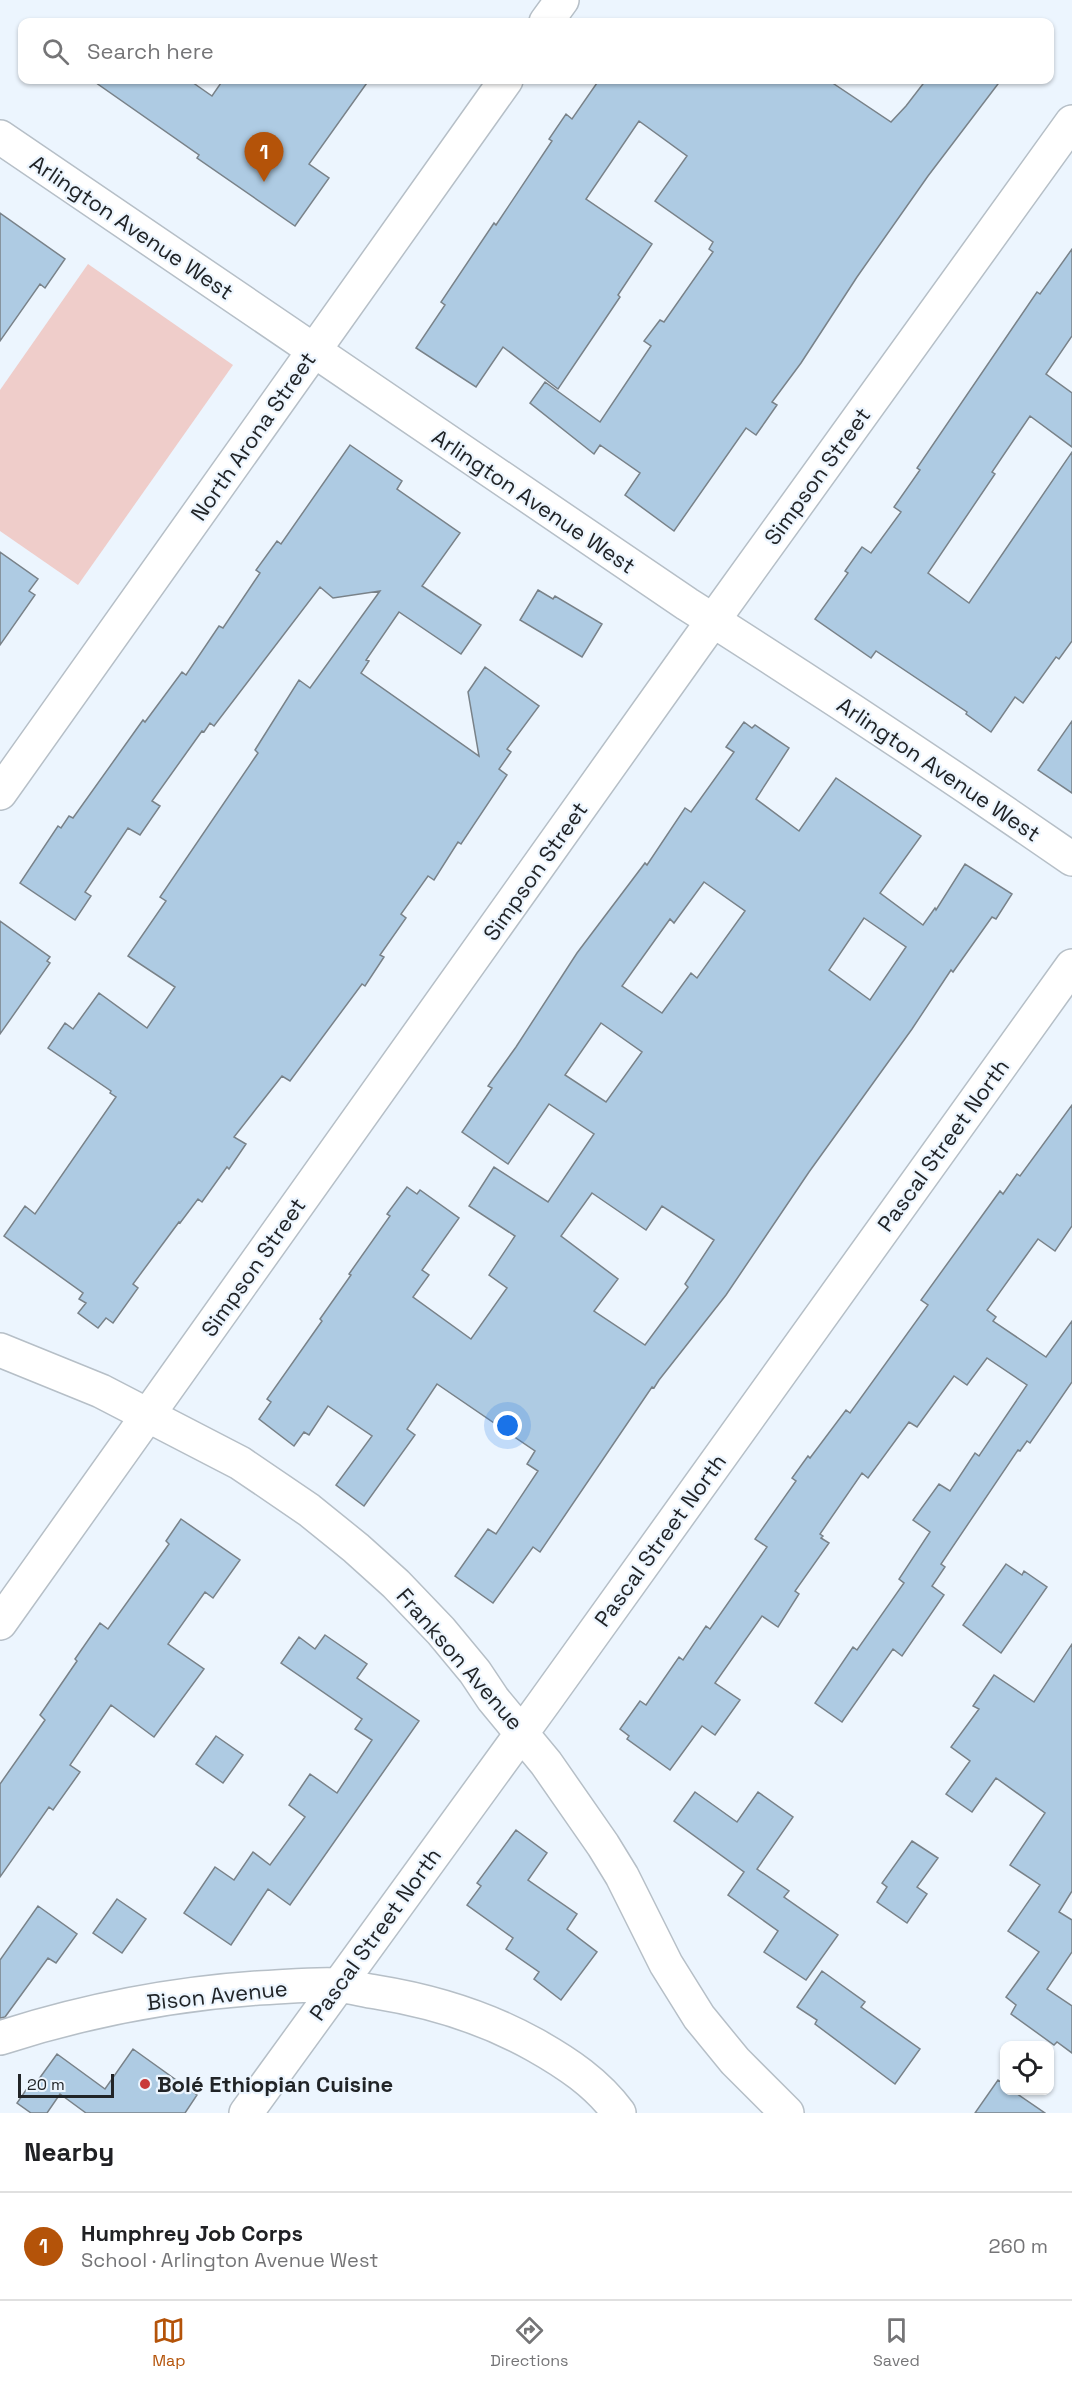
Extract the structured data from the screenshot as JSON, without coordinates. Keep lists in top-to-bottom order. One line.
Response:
{"streets":{"street":["Arlington Avenue West","North Arona Street","Simpson Street","Pascal Street North","Frankson Avenue","Bison Avenue"]},"crossings":[["Arlington Avenue West","North Arona Street"],["Arlington Avenue West","Simpson Street"],["Simpson Street","Frankson Avenue"],["Pascal Street North","Frankson Avenue"],["Pascal Street North","Bison Avenue"]],"places":["Bolé Ethiopian Cuisine"],"scale_bar":"20 m","page":{"search":"Search here","pins":"1","scale":"20 m","heading":"Nearby","list":[{"mark":"1","name":"Humphrey Job Corps","note":"School · Arlington Avenue West","value":"260 m"}],"nav":["Map","Directions","Saved"]}}
